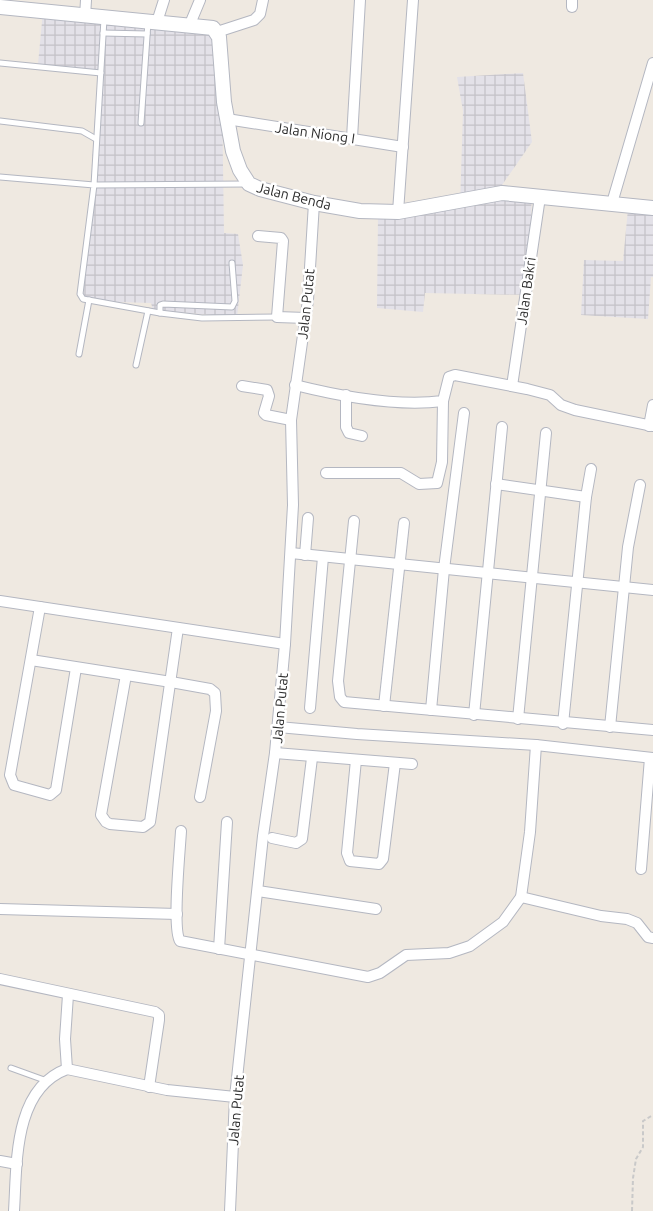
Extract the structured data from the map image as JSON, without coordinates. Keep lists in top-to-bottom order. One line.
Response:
{"streets":{"street":["Jalan Niong I","Jalan Benda","Jalan Bakri","Jalan Putat"]},"crossings":[["Jalan Niong I","Jalan Benda"],["Jalan Benda","Jalan Bakri"],["Jalan Benda","Jalan Putat"]]}
